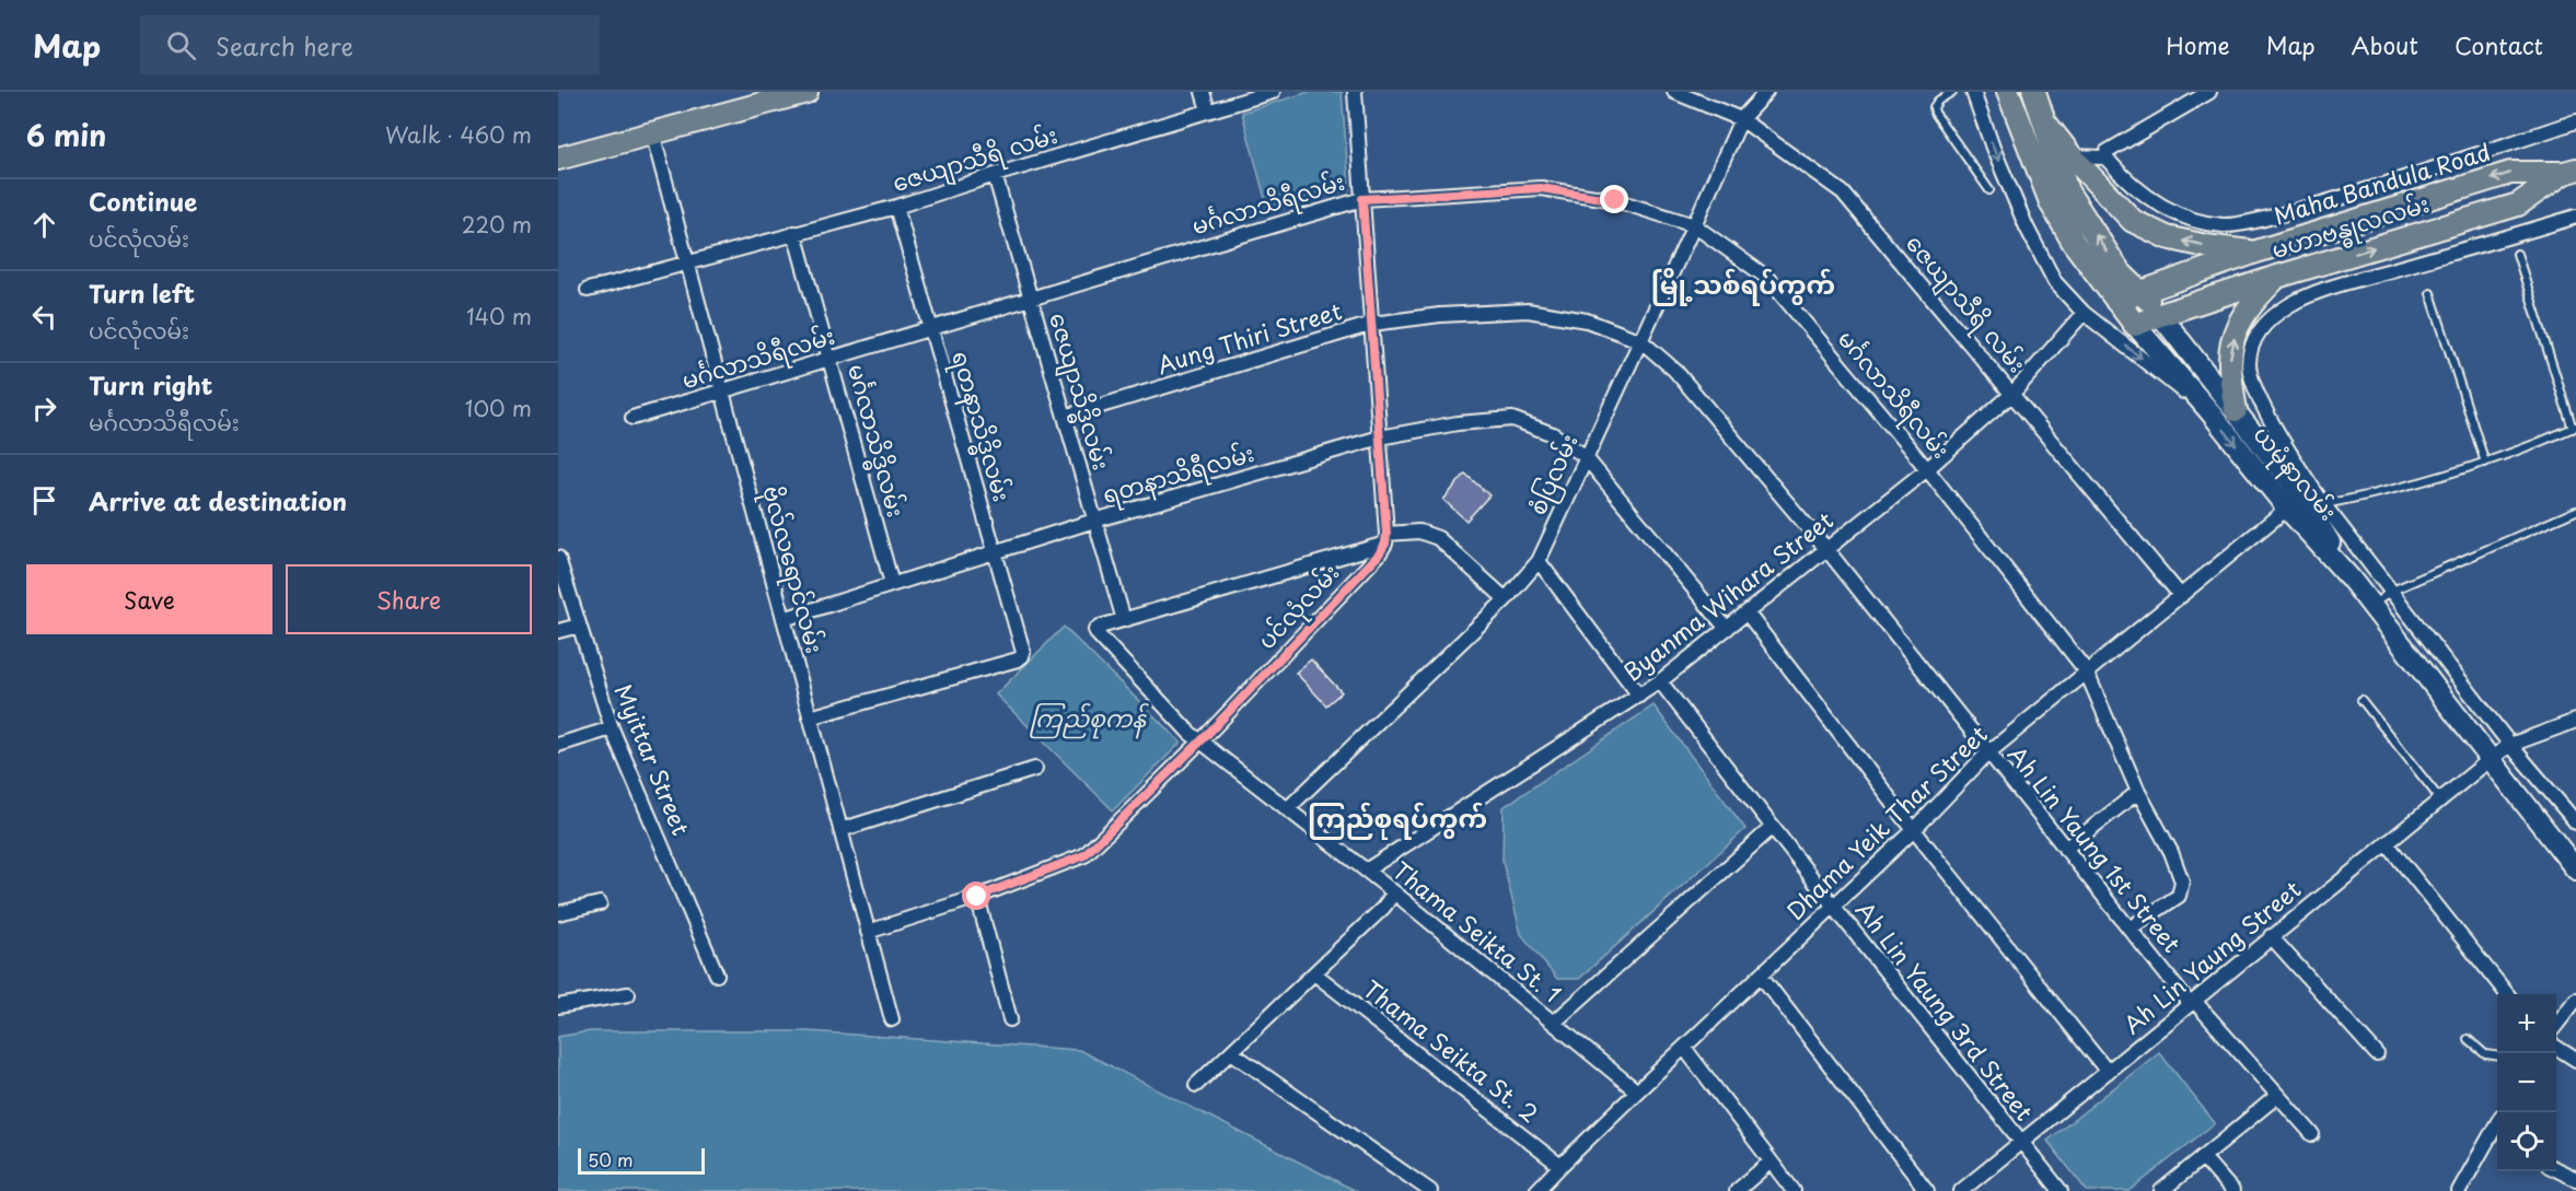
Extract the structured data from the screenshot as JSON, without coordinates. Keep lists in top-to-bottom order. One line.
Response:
{"streets":{"main road":["Maha Bandula Road","မဟာဗန္ဓုလလမ်း","ယမုံနာလမ်း"],"street":["ဇေယျာသီရိ လမ်း","မင်္ဂလာသိရီလမ်း","Aung Thiri Street","ဇေယျာသိဒ္ဓိလမ်း","ရတနာသိဒ္ဓိလမ်း","မင်္ဂလာသိဒ္ဓိလမ်း","ရတနာသိရီလမ်း","စံပြလမ်း","ဗိုလ်လရောင်လမ်း","Byanma Wihara Street","ပင်လုံလမ်း","Myittar Street","Dhama Yeik Thar Street","Ah Lin Yaung 1st Street","Thama Seikta St. 1","Ah Lin Yaung Street","Ah Lin Yaung 3rd Street","Thama Seikta St. 2"]},"crossings":[["ဇေယျာသီရိ လမ်း","ဇေယျာသိဒ္ဓိလမ်း"],["ဇေယျာသီရိ လမ်း","ရတနာသိဒ္ဓိလမ်း"],["ဇေယျာသီရိ လမ်း","မင်္ဂလာသိဒ္ဓိလမ်း"],["ဇေယျာသီရိ လမ်း","စံပြလမ်း"],["ဇေယျာသီရိ လမ်း","ဗိုလ်လရောင်လမ်း"],["ဇေယျာသီရိ လမ်း","Byanma Wihara Street"],["ဇေယျာသီရိ လမ်း","Dhama Yeik Thar Street"],["Maha Bandula Road","မဟာဗန္ဓုလလမ်း"],["Maha Bandula Road","ယမုံနာလမ်း"],["မင်္ဂလာသိရီလမ်း","ဇေယျာသိဒ္ဓိလမ်း"],["မင်္ဂလာသိရီလမ်း","ရတနာသိဒ္ဓိလမ်း"],["မင်္ဂလာသိရီလမ်း","မင်္ဂလာသိဒ္ဓိလမ်း"],["မင်္ဂလာသိရီလမ်း","စံပြလမ်း"],["မင်္ဂလာသိရီလမ်း","ဗိုလ်လရောင်လမ်း"],["မင်္ဂလာသိရီလမ်း","Byanma Wihara Street"],["မင်္ဂလာသိရီလမ်း","Dhama Yeik Thar Street"],["မင်္ဂလာသိရီလမ်း","Ah Lin Yaung 1st Street"],["မဟာဗန္ဓုလလမ်း","ယမုံနာလမ်း"],["Aung Thiri Street","ဇေယျာသိဒ္ဓိလမ်း"],["Aung Thiri Street","စံပြလမ်း"],["Aung Thiri Street","Ah Lin Yaung 1st Street"],["ဇေယျာသိဒ္ဓိလမ်း","ရတနာသိရီလမ်း"],["ဇေယျာသိဒ္ဓိလမ်း","Thama Seikta St. 1"],["ရတနာသိဒ္ဓိလမ်း","ရတနာသိရီလမ်း"],["ရတနာသိဒ္ဓိလမ်း","ဗိုလ်လရောင်လမ်း"],["မင်္ဂလာသိဒ္ဓိလမ်း","ရတနာသိရီလမ်း"],["ယမုံနာလမ်း","Dhama Yeik Thar Street"],["ရတနာသိရီလမ်း","စံပြလမ်း"],["ရတနာသိရီလမ်း","ဗိုလ်လရောင်လမ်း"],["ရတနာသိရီလမ်း","Byanma Wihara Street"],["စံပြလမ်း","Ah Lin Yaung 1st Street"],["စံပြလမ်း","Thama Seikta St. 1"],["ဗိုလ်လရောင်လမ်း","ပင်လုံလမ်း"],["Byanma Wihara Street","Ah Lin Yaung 1st Street"],["Byanma Wihara Street","Thama Seikta St. 1"],["Byanma Wihara Street","Ah Lin Yaung 3rd Street"],["ပင်လုံလမ်း","Thama Seikta St. 1"],["Dhama Yeik Thar Street","Ah Lin Yaung 1st Street"],["Dhama Yeik Thar Street","Thama Seikta St. 1"],["Dhama Yeik Thar Street","Ah Lin Yaung 3rd Street"],["Dhama Yeik Thar Street","Thama Seikta St. 2"],["Ah Lin Yaung 1st Street","Ah Lin Yaung Street"],["Ah Lin Yaung Street","Ah Lin Yaung 3rd Street"]],"one_way":["Maha Bandula Road","မဟာဗန္ဓုလလမ်း"],"districts":["မြို့သစ်ရပ်ကွက်","ကြည်စုရပ်ကွက်"],"water":["ကြည်စုကန်"],"scale_bar":"50 m","page":{"header":"Map","search":"Search here","nav":["Home","Map","About","Contact"],"heading":["6 min","Walk · 460 m"],"list":[["Continue","ပင်လုံလမ်း","220 m"],["Turn left","ပင်လုံလမ်း","140 m"],["Turn right","မင်္ဂလာသိရီလမ်း","100 m"],"Arrive at destination"],"buttons":["Save","Share"],"map_buttons":["+","−"],"scale":"50 m"}}
